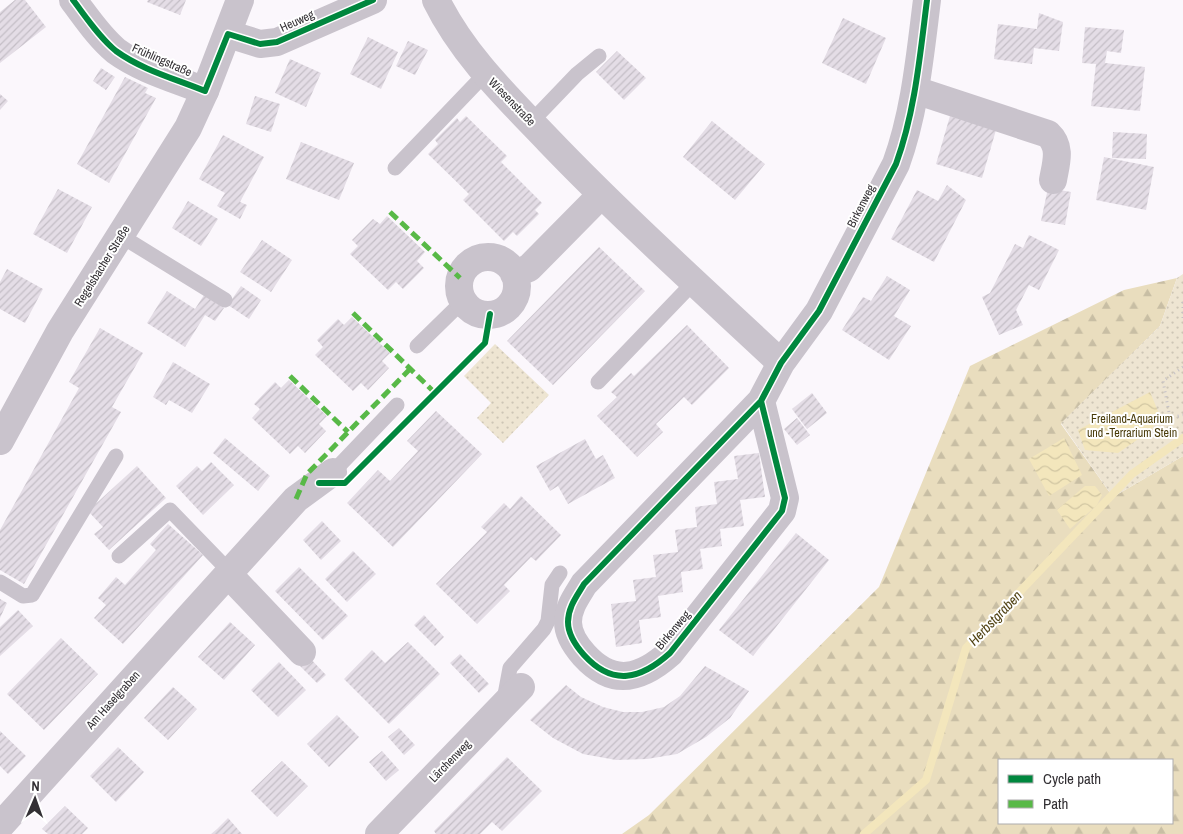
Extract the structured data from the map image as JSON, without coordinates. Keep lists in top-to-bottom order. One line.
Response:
{"streets":{"street":["Heuweg","Frühlingstraße","Wiesenstraße","Birkenweg","Regelsbacher Straße","Am Haselgraben","Lärchenweg"]},"crossings":[["Heuweg","Regelsbacher Straße"],["Frühlingstraße","Regelsbacher Straße"],["Wiesenstraße","Birkenweg"]],"water":["Herbstgraben"],"parks":["Freiland-Aquarium und -Terrarium Stein"],"legend":["Cycle path","Path"],"north":"top"}
